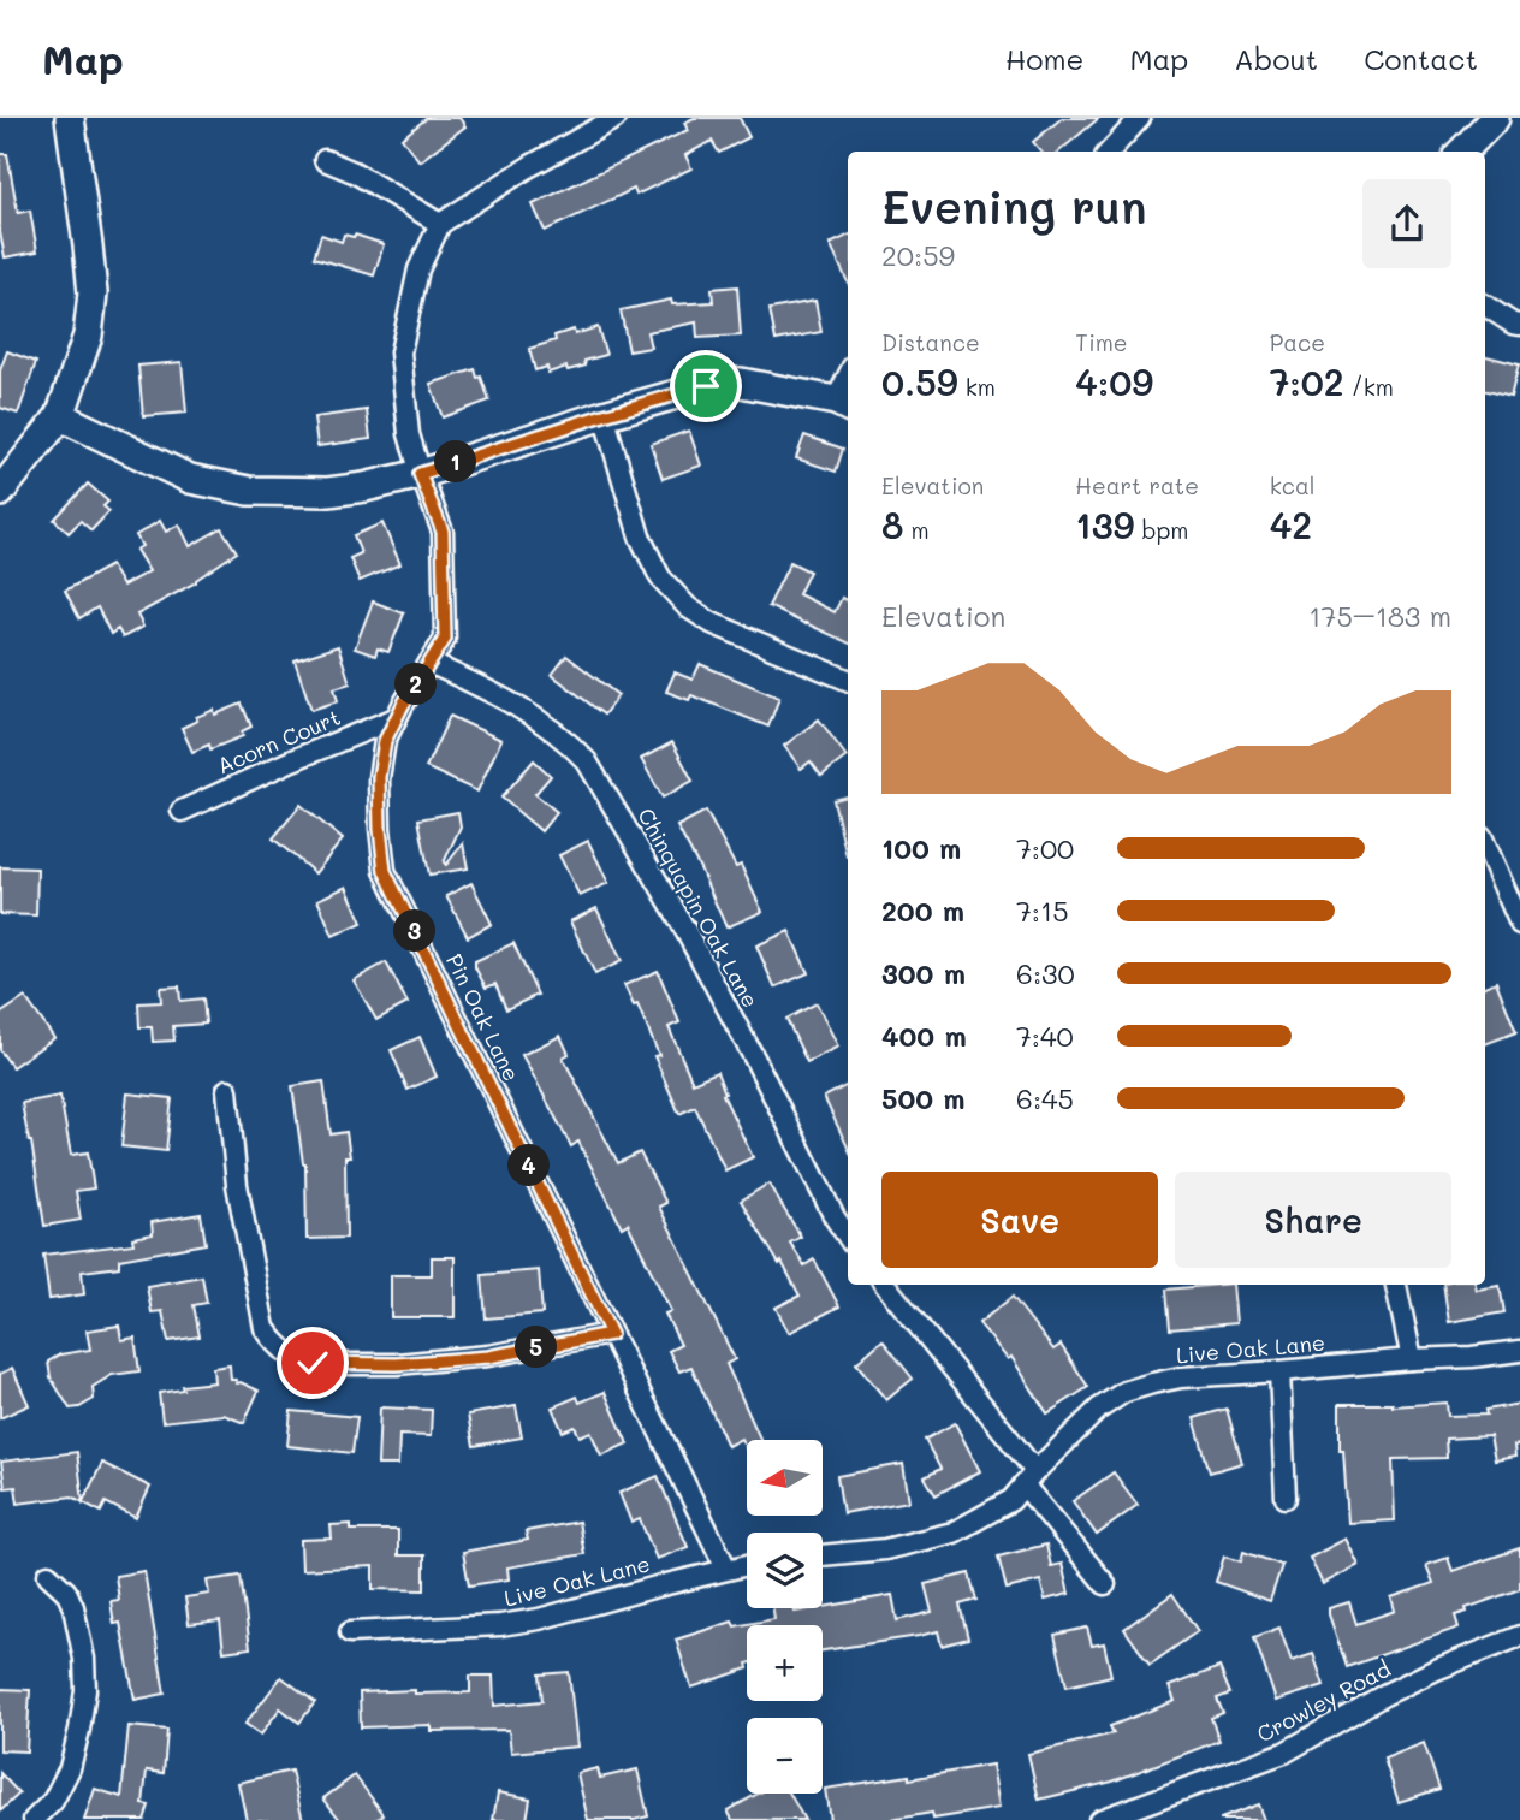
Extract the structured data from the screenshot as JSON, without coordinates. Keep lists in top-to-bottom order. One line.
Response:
{"streets":{"street":["Acorn Court","Chinquapin Oak Lane","Pin Oak Lane","Live Oak Lane","Crowley Road"]},"crossings":[["Acorn Court","Pin Oak Lane"],["Chinquapin Oak Lane","Pin Oak Lane"],["Pin Oak Lane","Live Oak Lane"]],"north":"left","page":{"header":"Map","nav":["Home","Map","About","Contact"],"heading":["Evening run","20:59"],"stats":[["Distance","0.59 km"],["Time","4:09"],["Pace","7:02 /km"],["Elevation","8 m"],["Heart rate","139 bpm"],["kcal","42"]],"pins":["1","2","3","4","5"],"chart":["Elevation","175–183 m"],"list":[{"name":"100 m","note":"7:00"},{"name":"200 m","note":"7:15"},{"name":"300 m","note":"6:30"},{"name":"400 m","note":"7:40"},{"name":"500 m","note":"6:45"}],"buttons":["Save","Share"],"map_buttons":["+","−"]}}
